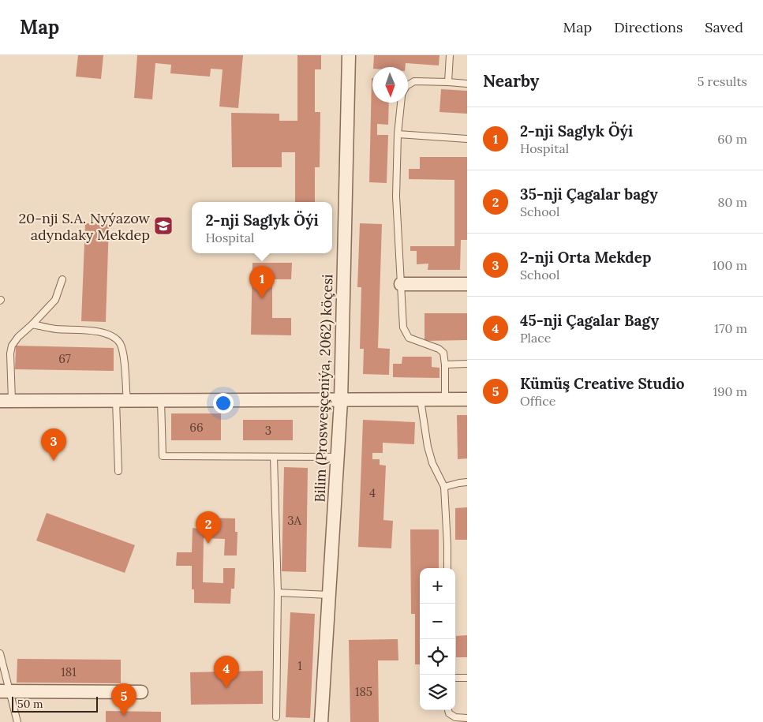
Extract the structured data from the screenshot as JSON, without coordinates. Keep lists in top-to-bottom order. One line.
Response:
{"streets":{"street":["Bilim (Prosweşçeniýa, 2062) köçesi"]},"places":{"school or university":["20-nji S.A. Nyýazow adyndaky Mekdep"]},"house_numbers":["67","66","3","4","3A","1","181","185"],"scale_bar":"50 m","north":"bottom","page":{"header":"Map","nav":["Map","Directions","Saved"],"heading":["Nearby","5 results"],"list":[{"mark":"1","name":"2-nji Saglyk Öýi","note":"Hospital","value":"60 m"},{"mark":"2","name":"35-nji Çagalar bagy","note":"School","value":"80 m"},{"mark":"3","name":"2-nji Orta Mekdep","note":"School","value":"100 m"},{"mark":"4","name":"45-nji Çagalar Bagy","note":"Place","value":"170 m"},{"mark":"5","name":"Kümüş Creative Studio","note":"Office","value":"190 m"}],"popup":["2-nji Saglyk Öýi","Hospital"],"pins":["1","3","2","4","5"],"map_buttons":["+","−"],"scale":"50 m"}}
